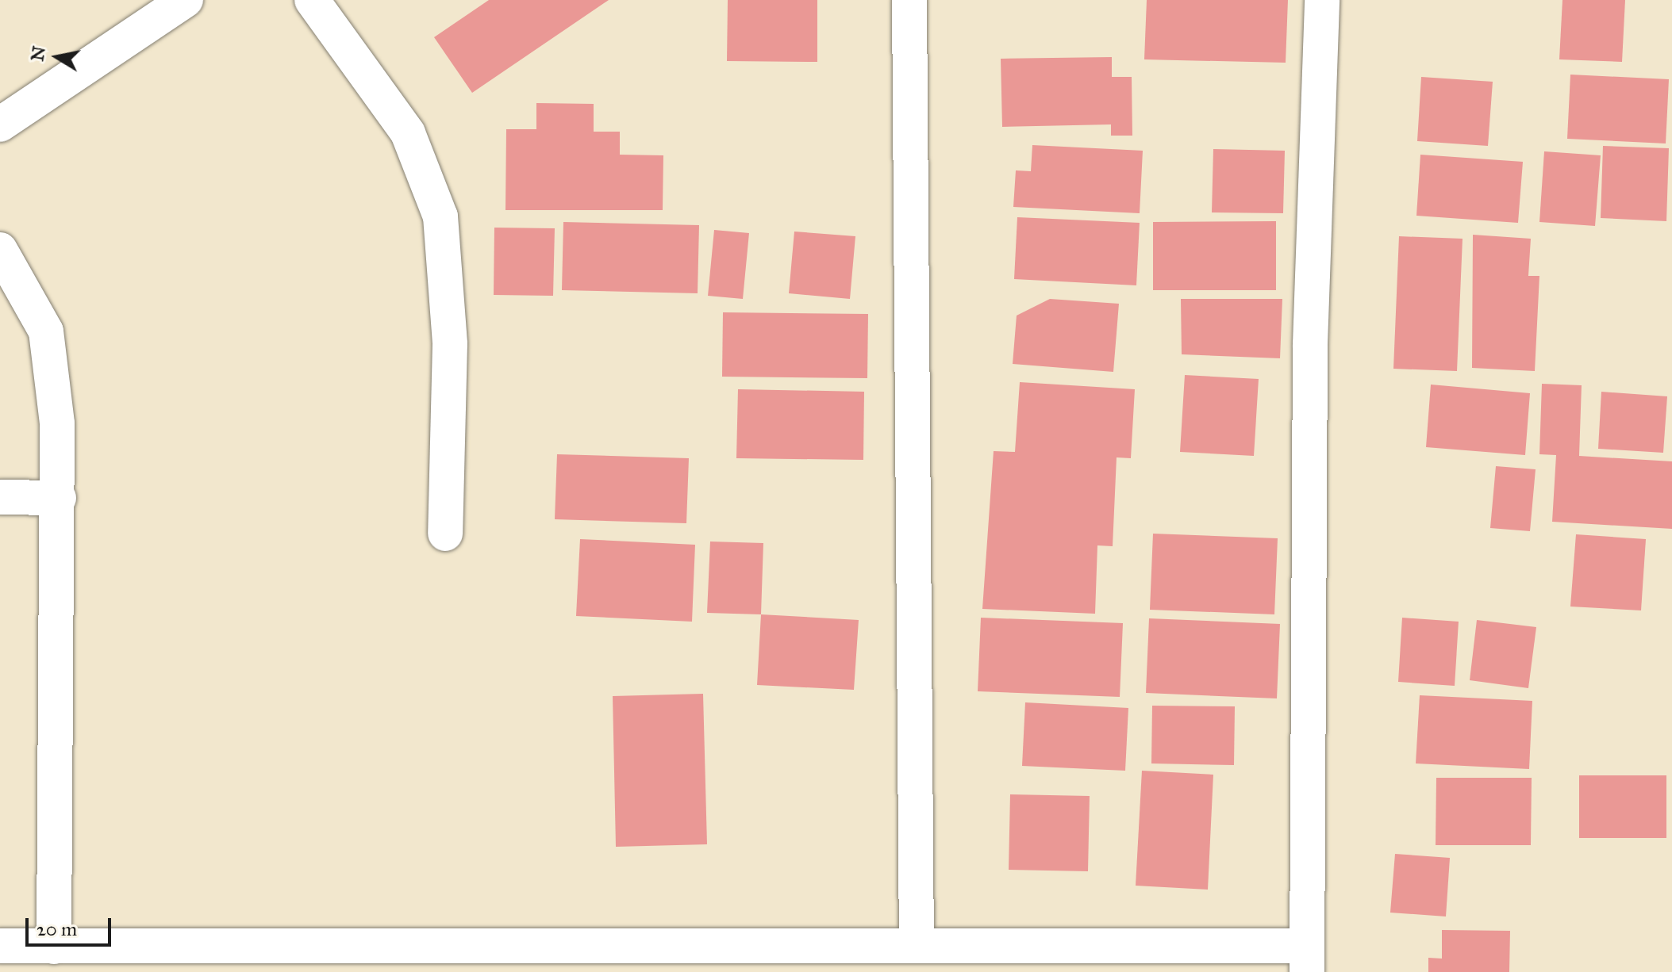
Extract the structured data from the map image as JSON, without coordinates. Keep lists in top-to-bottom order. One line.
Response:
{"scale_bar":"20 m","north":"left"}
